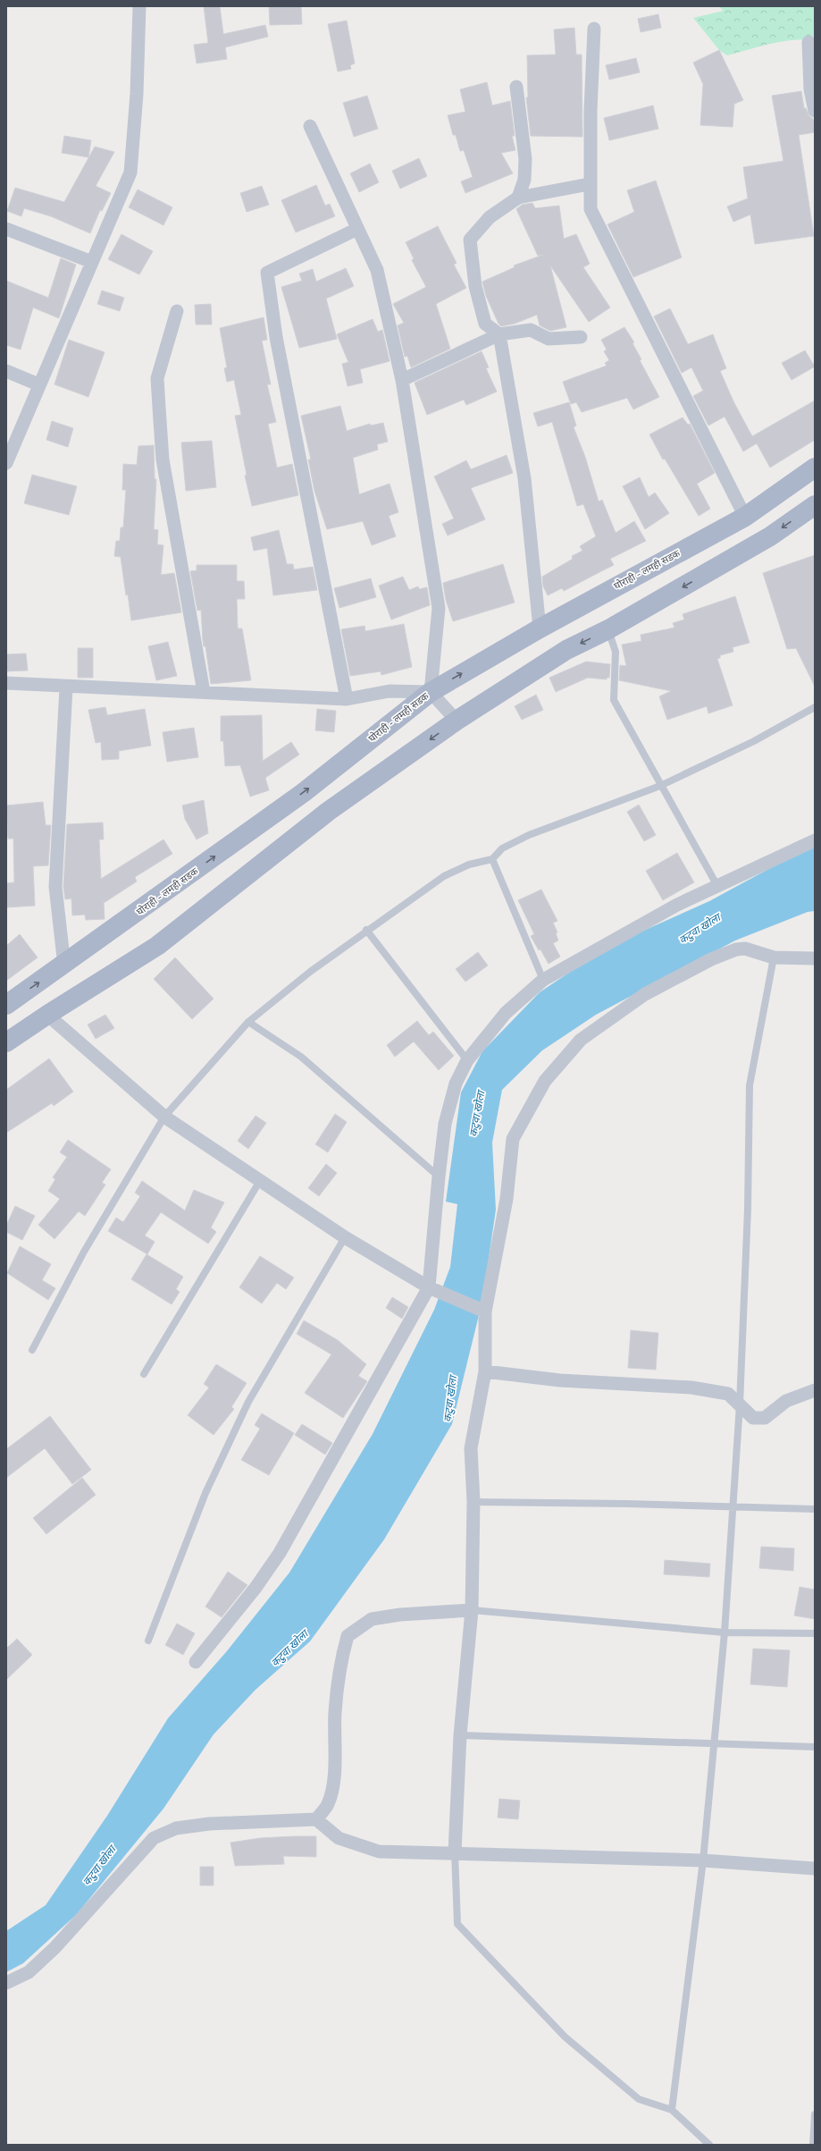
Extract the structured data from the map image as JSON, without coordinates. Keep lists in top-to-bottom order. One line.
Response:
{"streets":{"main road":["घोराही - लमही सडक"]},"water":["कटुवा खोला"]}
